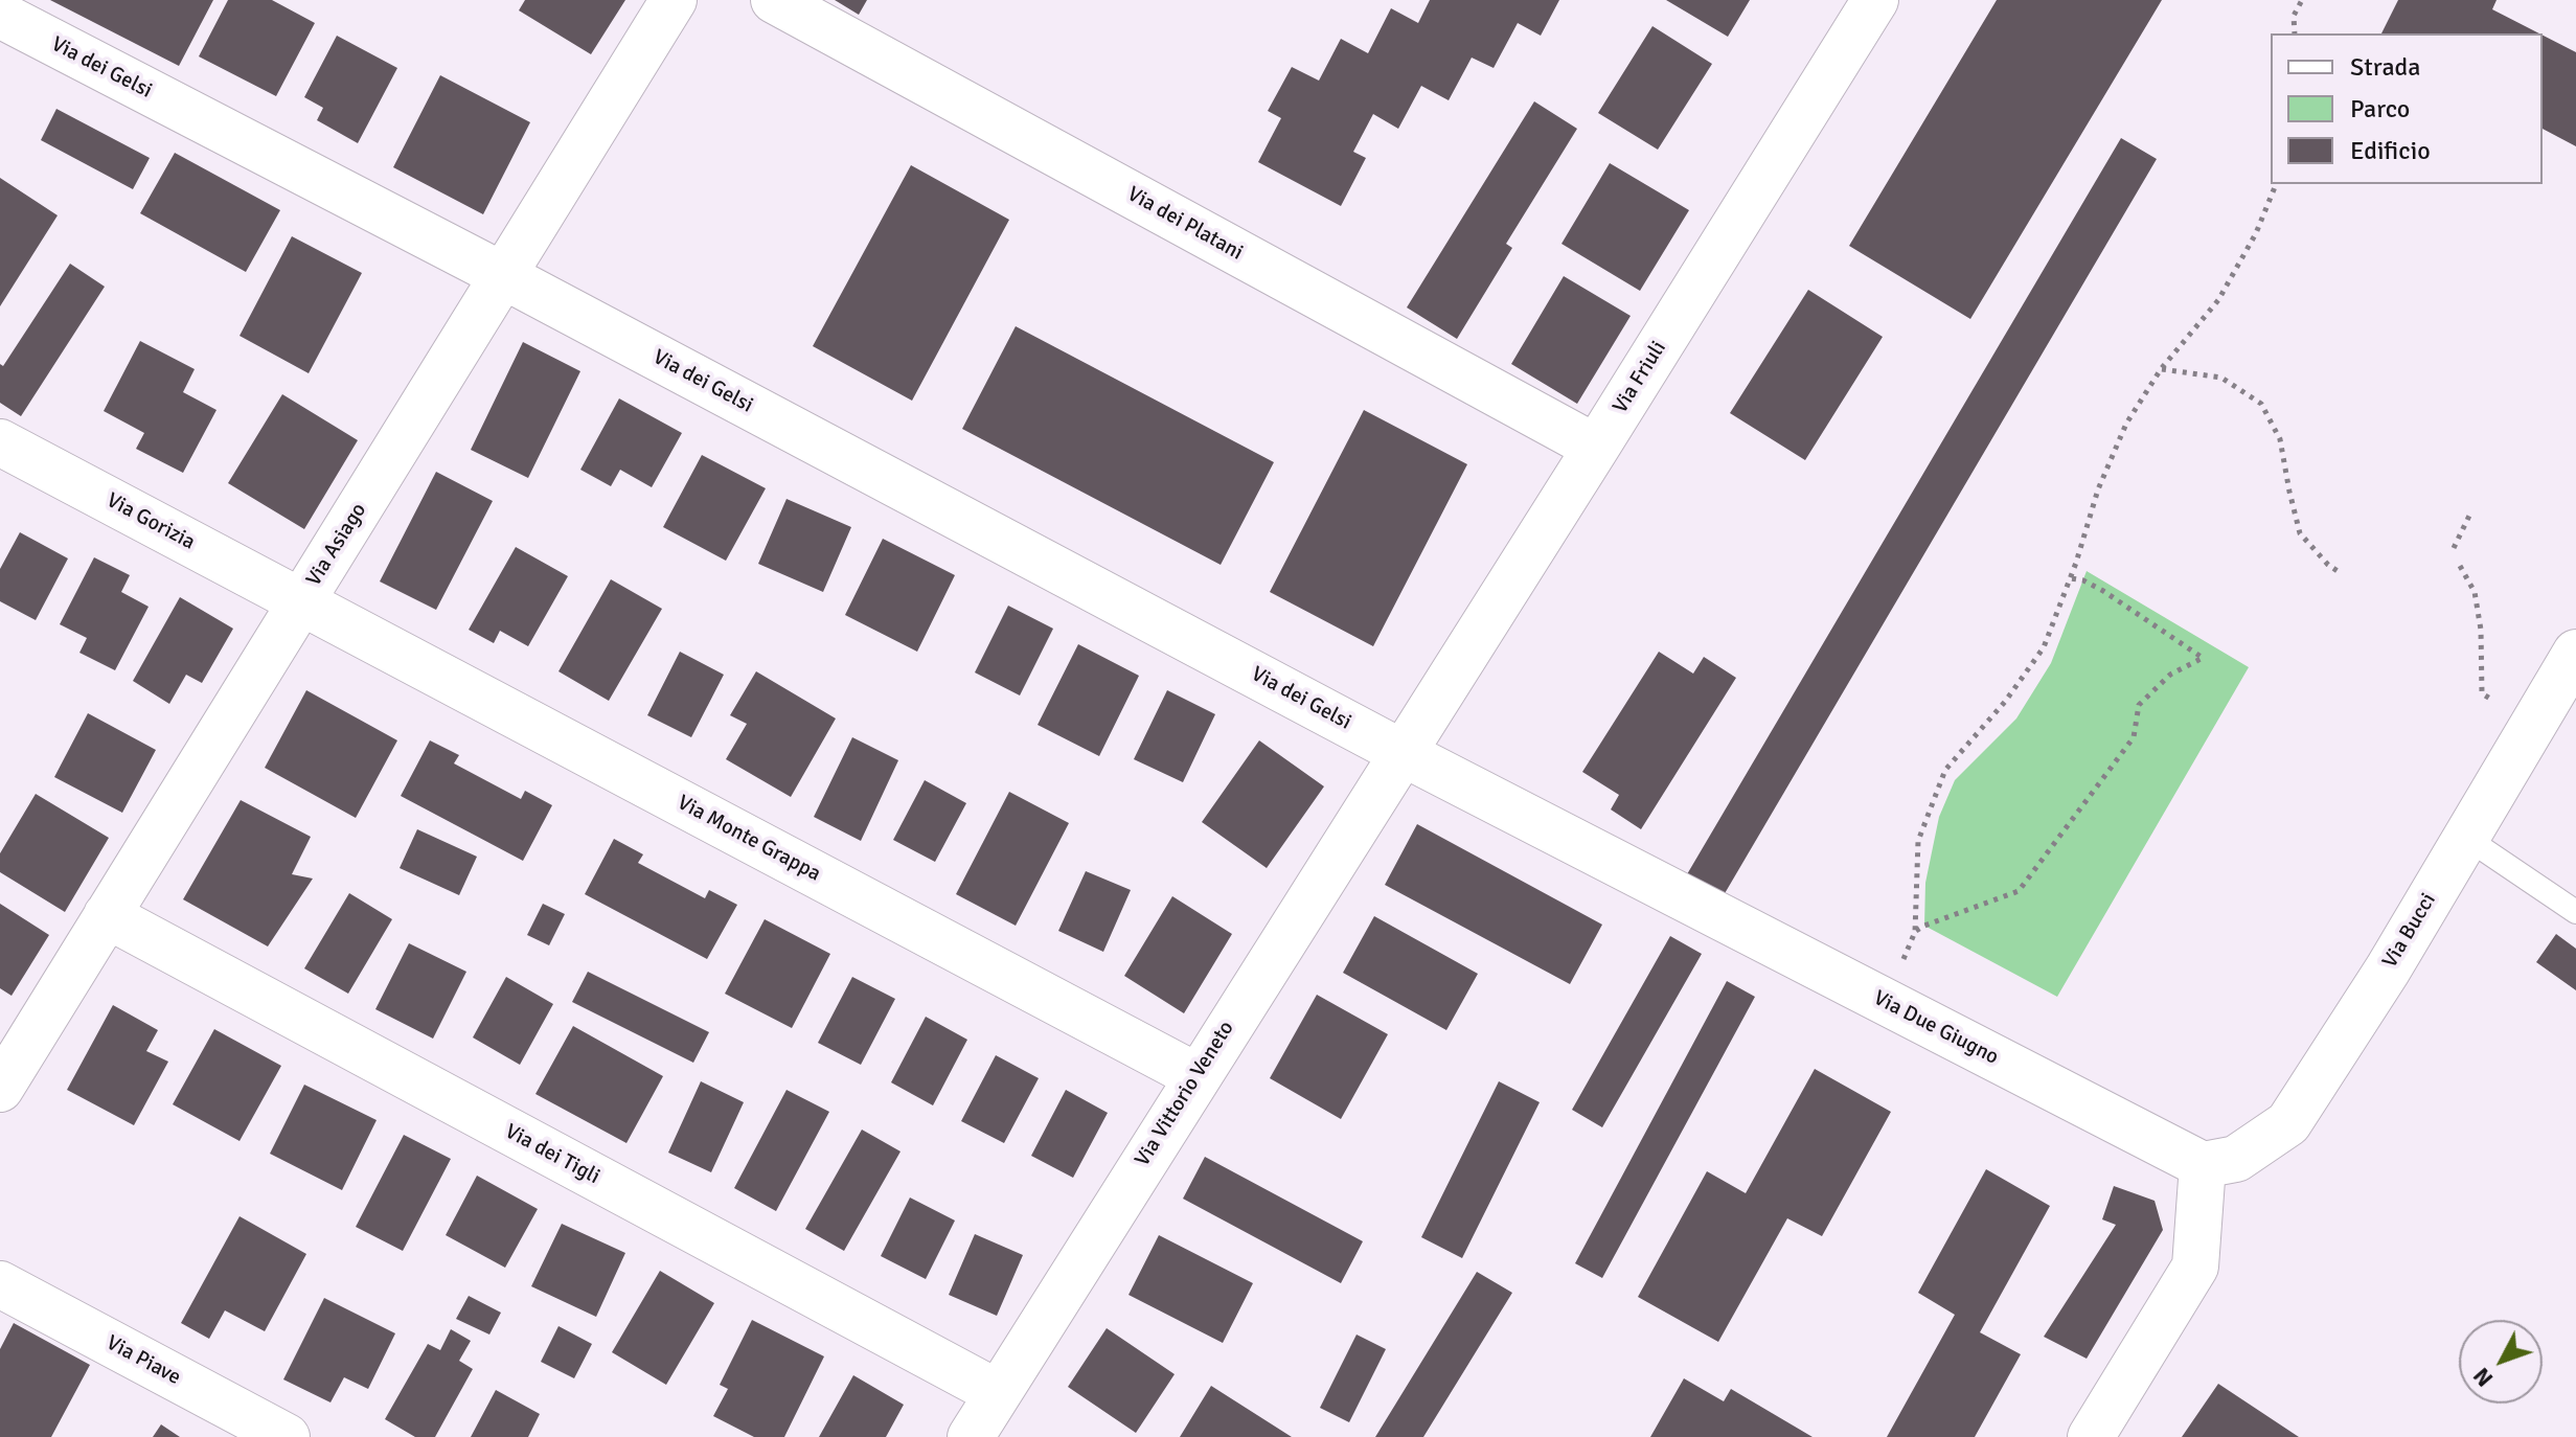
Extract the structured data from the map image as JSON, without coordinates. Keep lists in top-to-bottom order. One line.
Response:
{"streets":{"street":["Via dei Gelsi","Via dei Platani","Via Friuli","Via Gorizia","Via Asiago","Via Monte Grappa","Via Bucci","Via Due Giugno","Via Vittorio Veneto","Via dei Tigli","Via Piave"]},"crossings":[["Via dei Gelsi","Via Friuli"],["Via dei Gelsi","Via Asiago"],["Via dei Gelsi","Via Due Giugno"],["Via dei Gelsi","Via Vittorio Veneto"],["Via dei Platani","Via Friuli"],["Via Friuli","Via Due Giugno"],["Via Friuli","Via Vittorio Veneto"],["Via Gorizia","Via Asiago"],["Via Gorizia","Via Monte Grappa"],["Via Asiago","Via Monte Grappa"],["Via Asiago","Via dei Tigli"],["Via Monte Grappa","Via Vittorio Veneto"],["Via Bucci","Via Due Giugno"],["Via Due Giugno","Via Vittorio Veneto"],["Via Vittorio Veneto","Via dei Tigli"]],"legend":["Strada","Parco","Edificio"],"north":"bottom left"}
